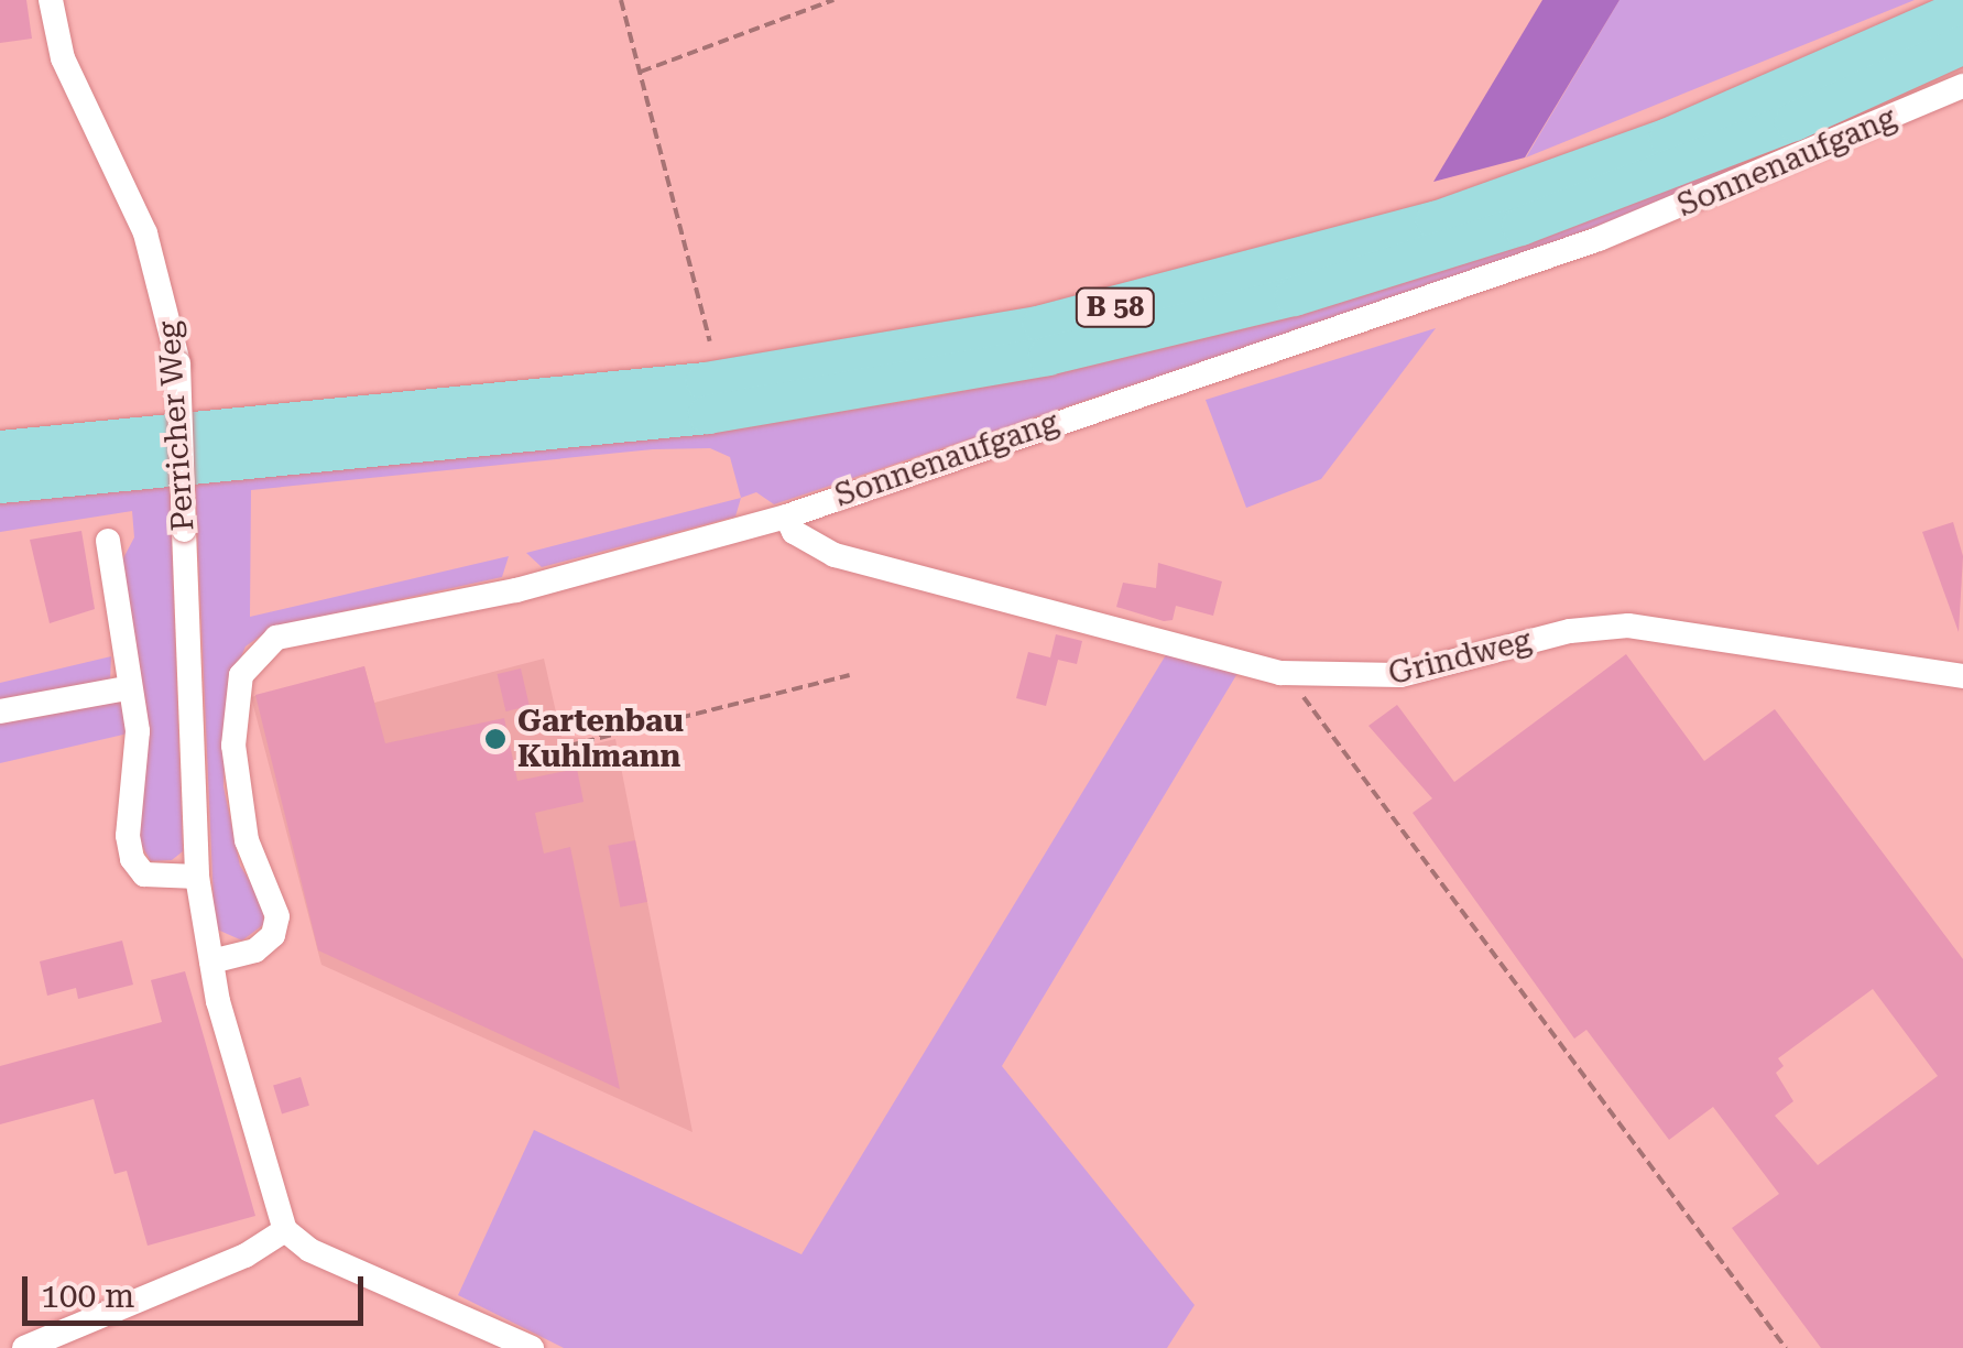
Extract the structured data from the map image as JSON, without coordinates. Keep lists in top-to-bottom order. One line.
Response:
{"streets":{"main road":["B 58"],"street":["Sonnenaufgang","Perricher Weg","Grindweg"]},"crossings":[["Sonnenaufgang","Perricher Weg"],["Sonnenaufgang","Grindweg"]],"places":["Gartenbau Kuhlmann"],"scale_bar":"100 m"}
